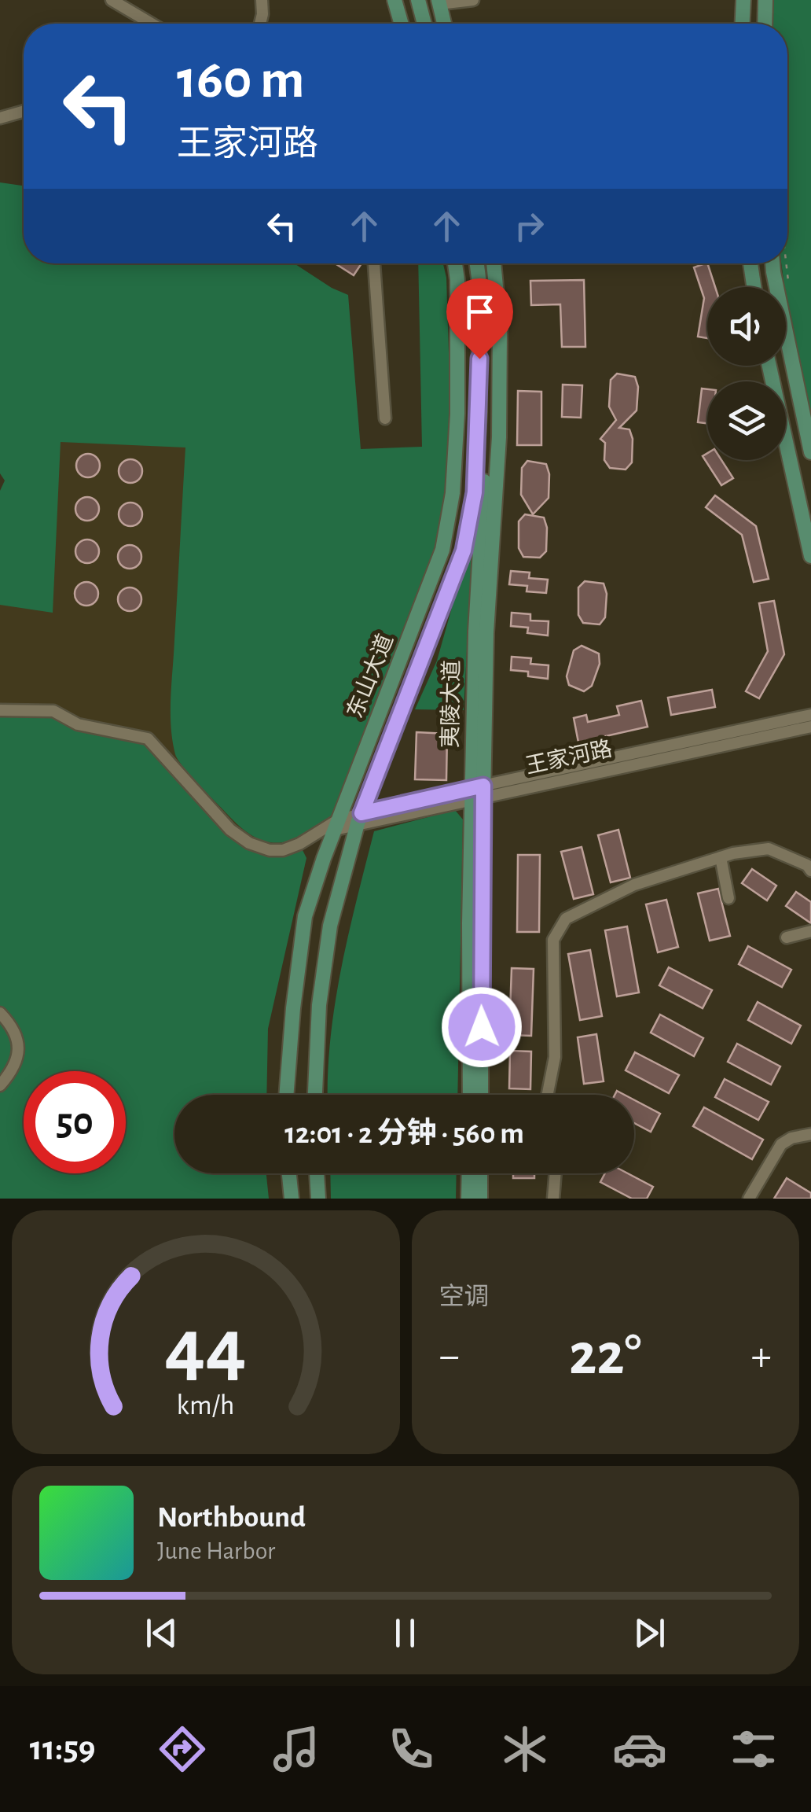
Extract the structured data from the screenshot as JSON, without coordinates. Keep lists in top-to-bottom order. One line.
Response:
{"streets":{"main road":["东山大道","夷陵大道"],"street":["王家河路"]},"crossings":[["东山大道","王家河路"],["夷陵大道","王家河路"]],"page":{"turn":["160 m","王家河路"],"limit":"50","trip":"12:01 · 2 分钟 · 560 m","tile":"空调","heat":["−","22°","+"],"song":["Northbound","June Harbor"],"tabs":"11:59","gauge":["44","km/h"]}}
